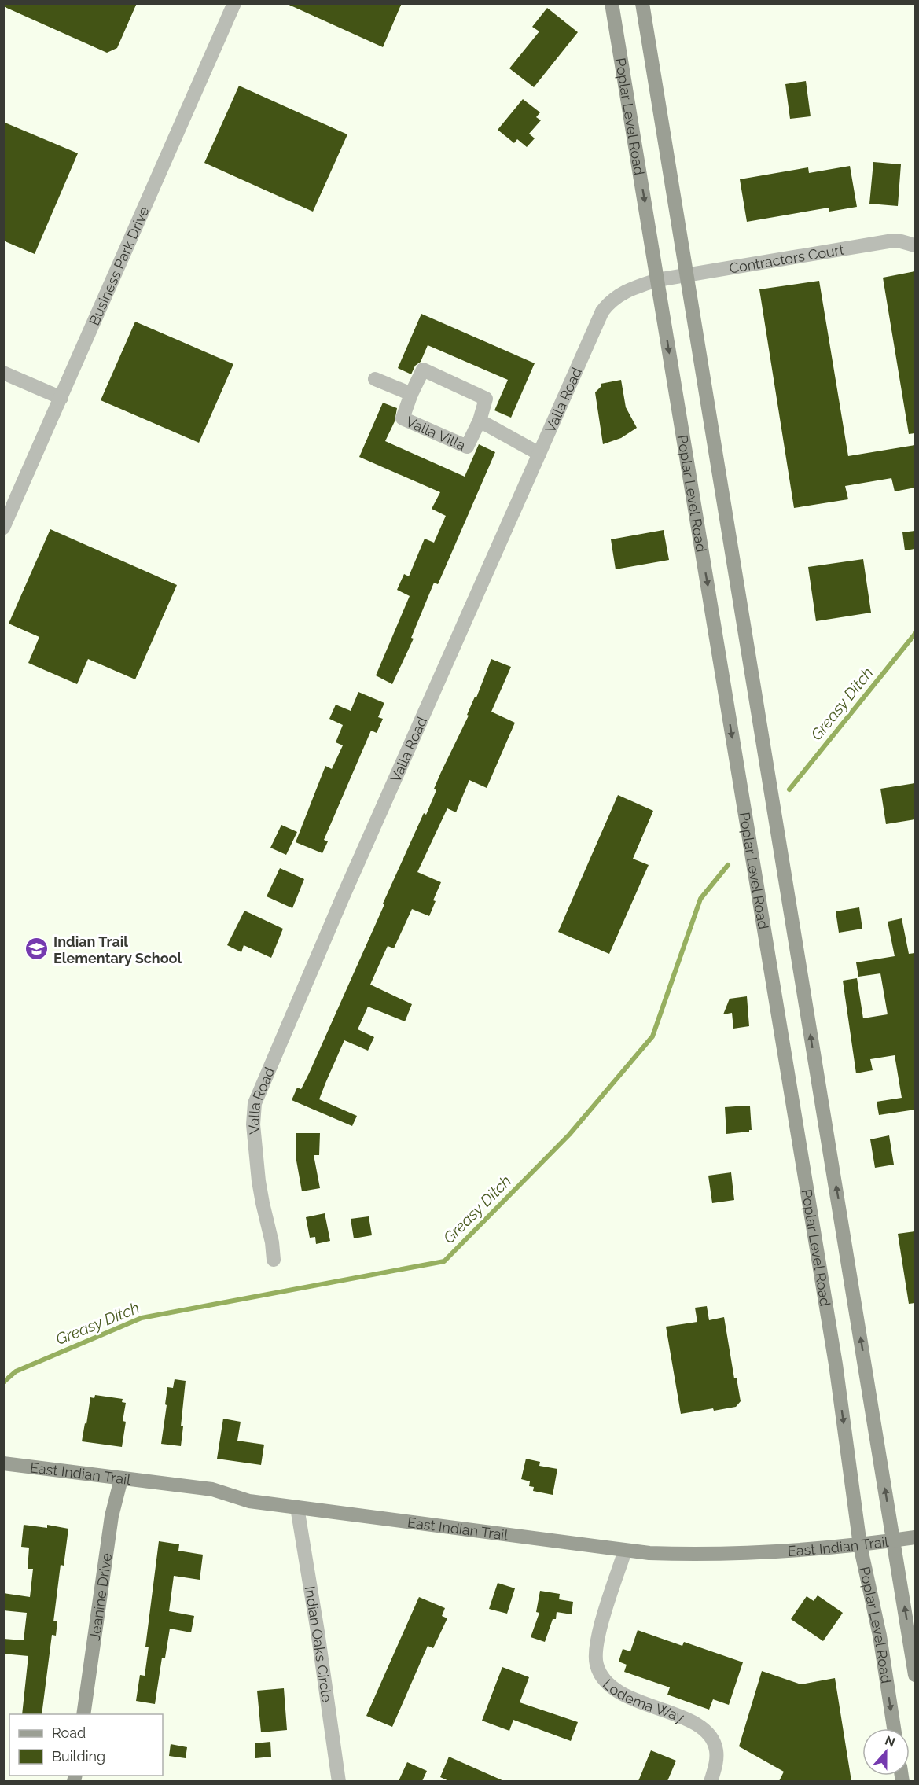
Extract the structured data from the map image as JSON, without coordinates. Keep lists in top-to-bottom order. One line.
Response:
{"streets":{"main road":["Poplar Level Road","East Indian Trail","Jeanine Drive"],"street":["Contractors Court","Business Park Drive","Valla Road","Valla Villa","Indian Oaks Circle","Lodema Way"]},"crossings":[["Poplar Level Road","Contractors Court"],["Poplar Level Road","Valla Road"],["Poplar Level Road","East Indian Trail"],["Contractors Court","Valla Road"],["Valla Road","Valla Villa"],["East Indian Trail","Jeanine Drive"],["East Indian Trail","Indian Oaks Circle"],["East Indian Trail","Lodema Way"]],"water":["Greasy Ditch"],"places":{"school or university":["Indian Trail Elementary School"]},"legend":["Road","Building"],"north":"top"}
